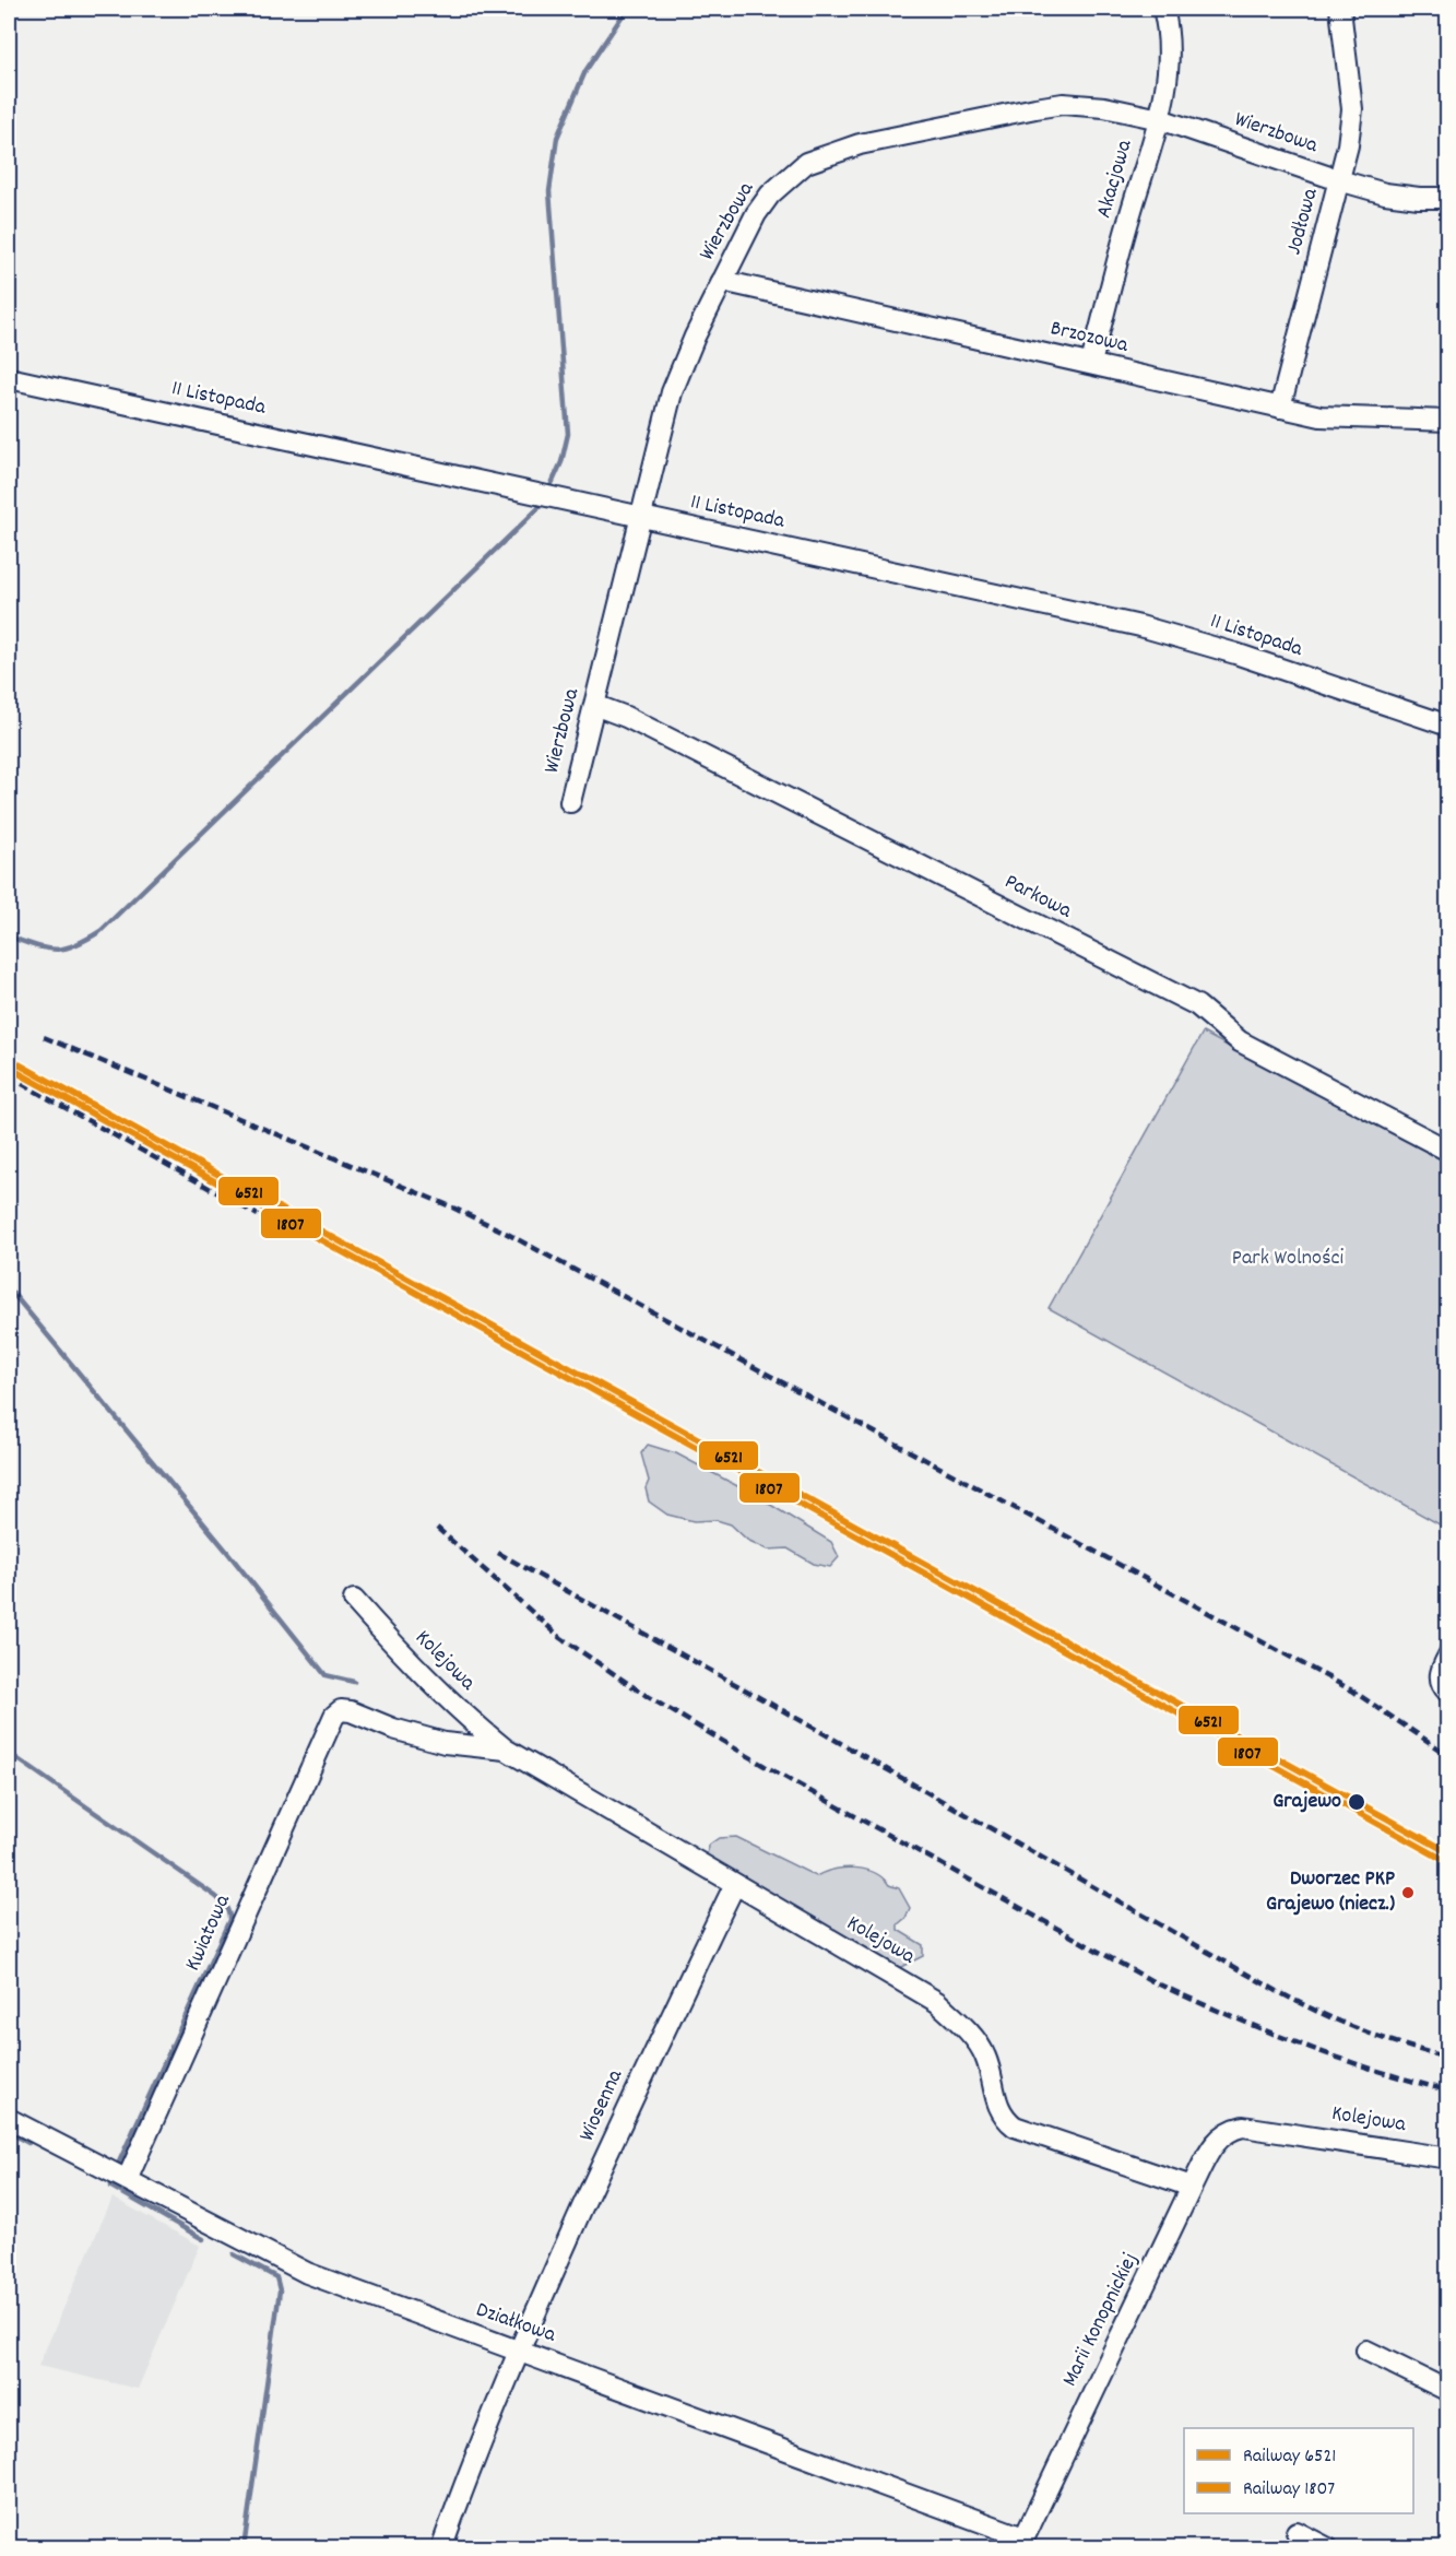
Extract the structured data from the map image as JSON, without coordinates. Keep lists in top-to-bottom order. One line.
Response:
{"streets":{"street":["Wierzbowa","Akacjowa","Jodłowa","Brzozowa","11 Listopada","Parkowa","Kolejowa","Kwiatowa","Wiosenna","Marii Konopnickiej","Działkowa"]},"crossings":[["Wierzbowa","Akacjowa"],["Wierzbowa","Jodłowa"],["Wierzbowa","Brzozowa"],["Wierzbowa","11 Listopada"],["Wierzbowa","Parkowa"],["Akacjowa","Brzozowa"],["Jodłowa","Brzozowa"],["Kolejowa","Kwiatowa"],["Kolejowa","Wiosenna"],["Kolejowa","Marii Konopnickiej"],["Kwiatowa","Działkowa"],["Wiosenna","Działkowa"],["Marii Konopnickiej","Działkowa"]],"parks":["Park Wolności"],"places":["Grajewo","Dworzec PKP Grajewo (niecz.)"],"lines":["rail line 6521","rail line 1807"],"legend":["Railway 6521","Railway 1807"]}
